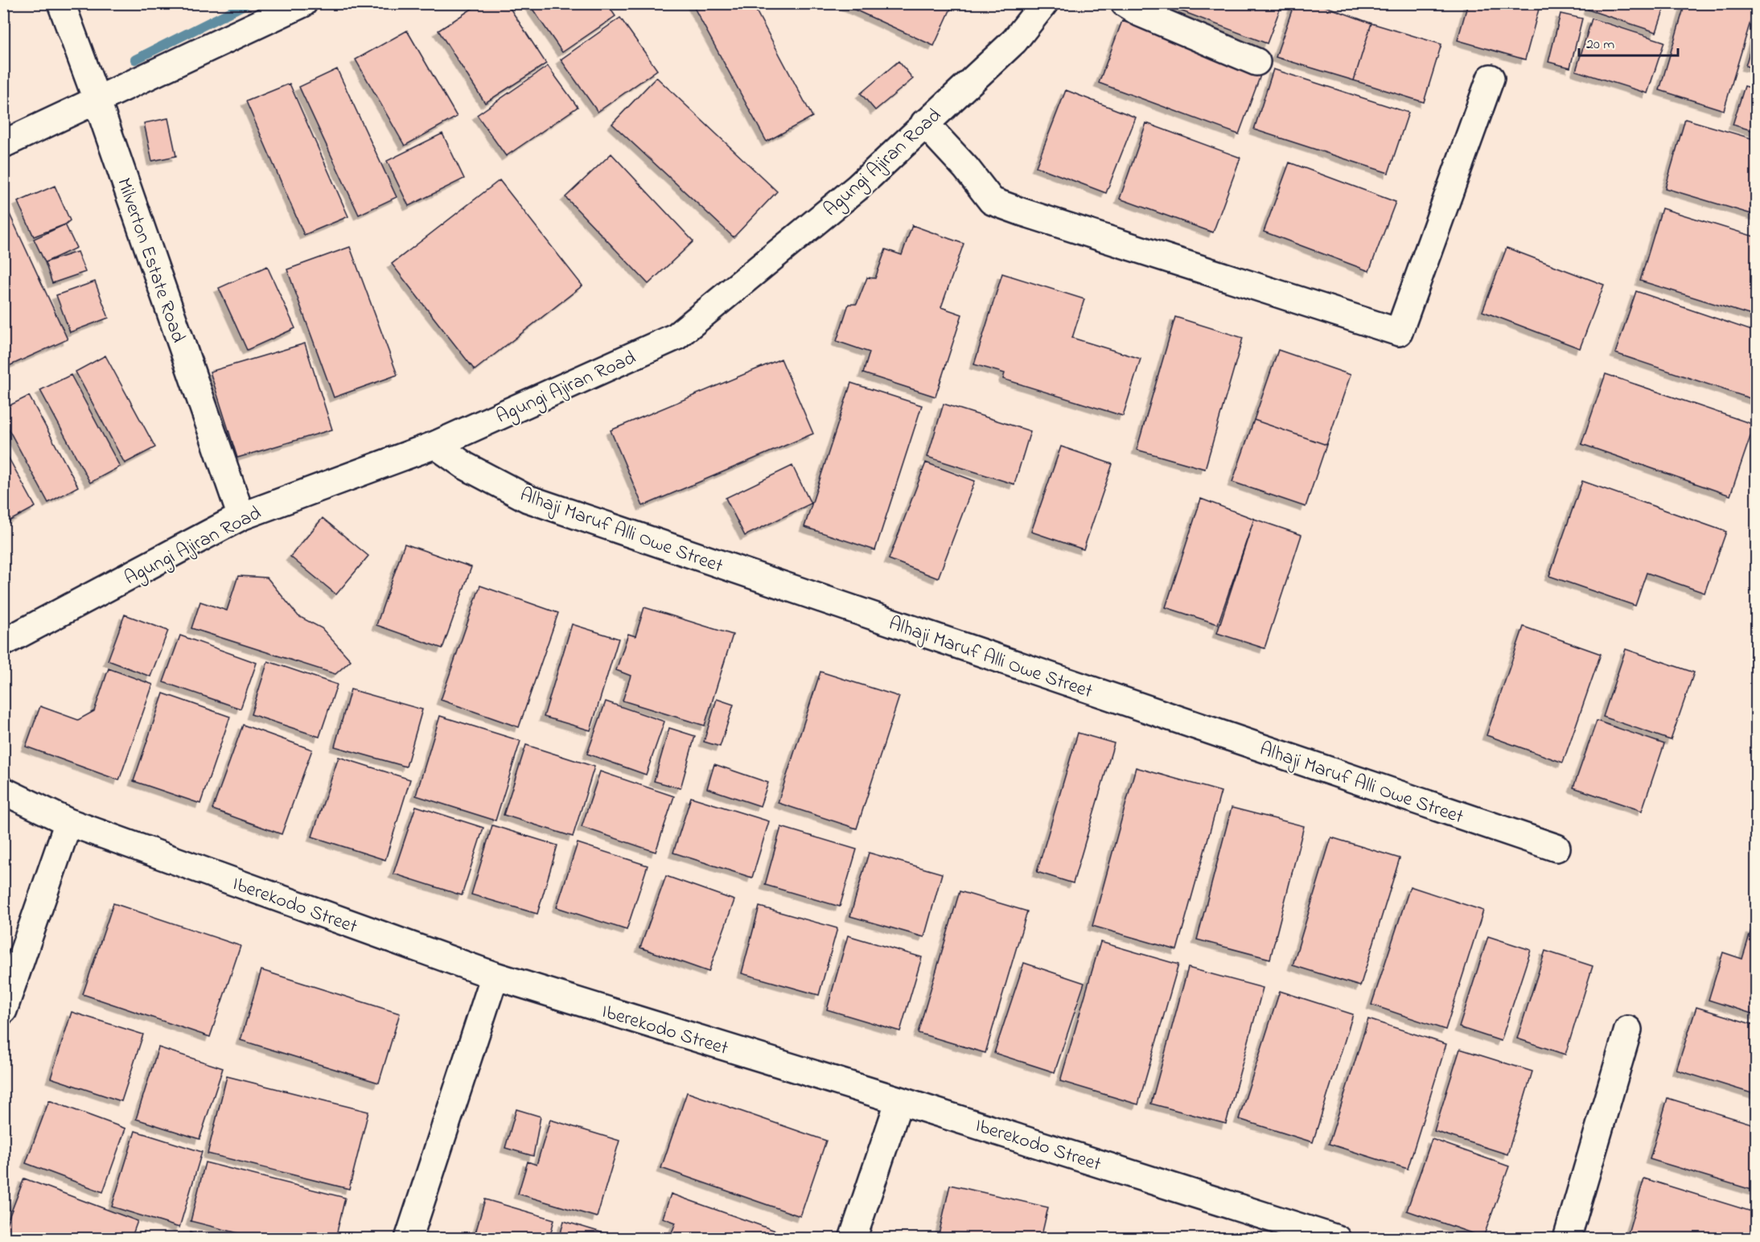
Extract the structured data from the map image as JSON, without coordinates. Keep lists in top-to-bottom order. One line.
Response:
{"streets":{"street":["Agungi Ajiran Road","Milverton Estate Road","Alhaji Maruf Alli Owe Street","Iberekodo Street"]},"crossings":[["Agungi Ajiran Road","Milverton Estate Road"],["Agungi Ajiran Road","Alhaji Maruf Alli Owe Street"]],"scale_bar":"20 m"}
